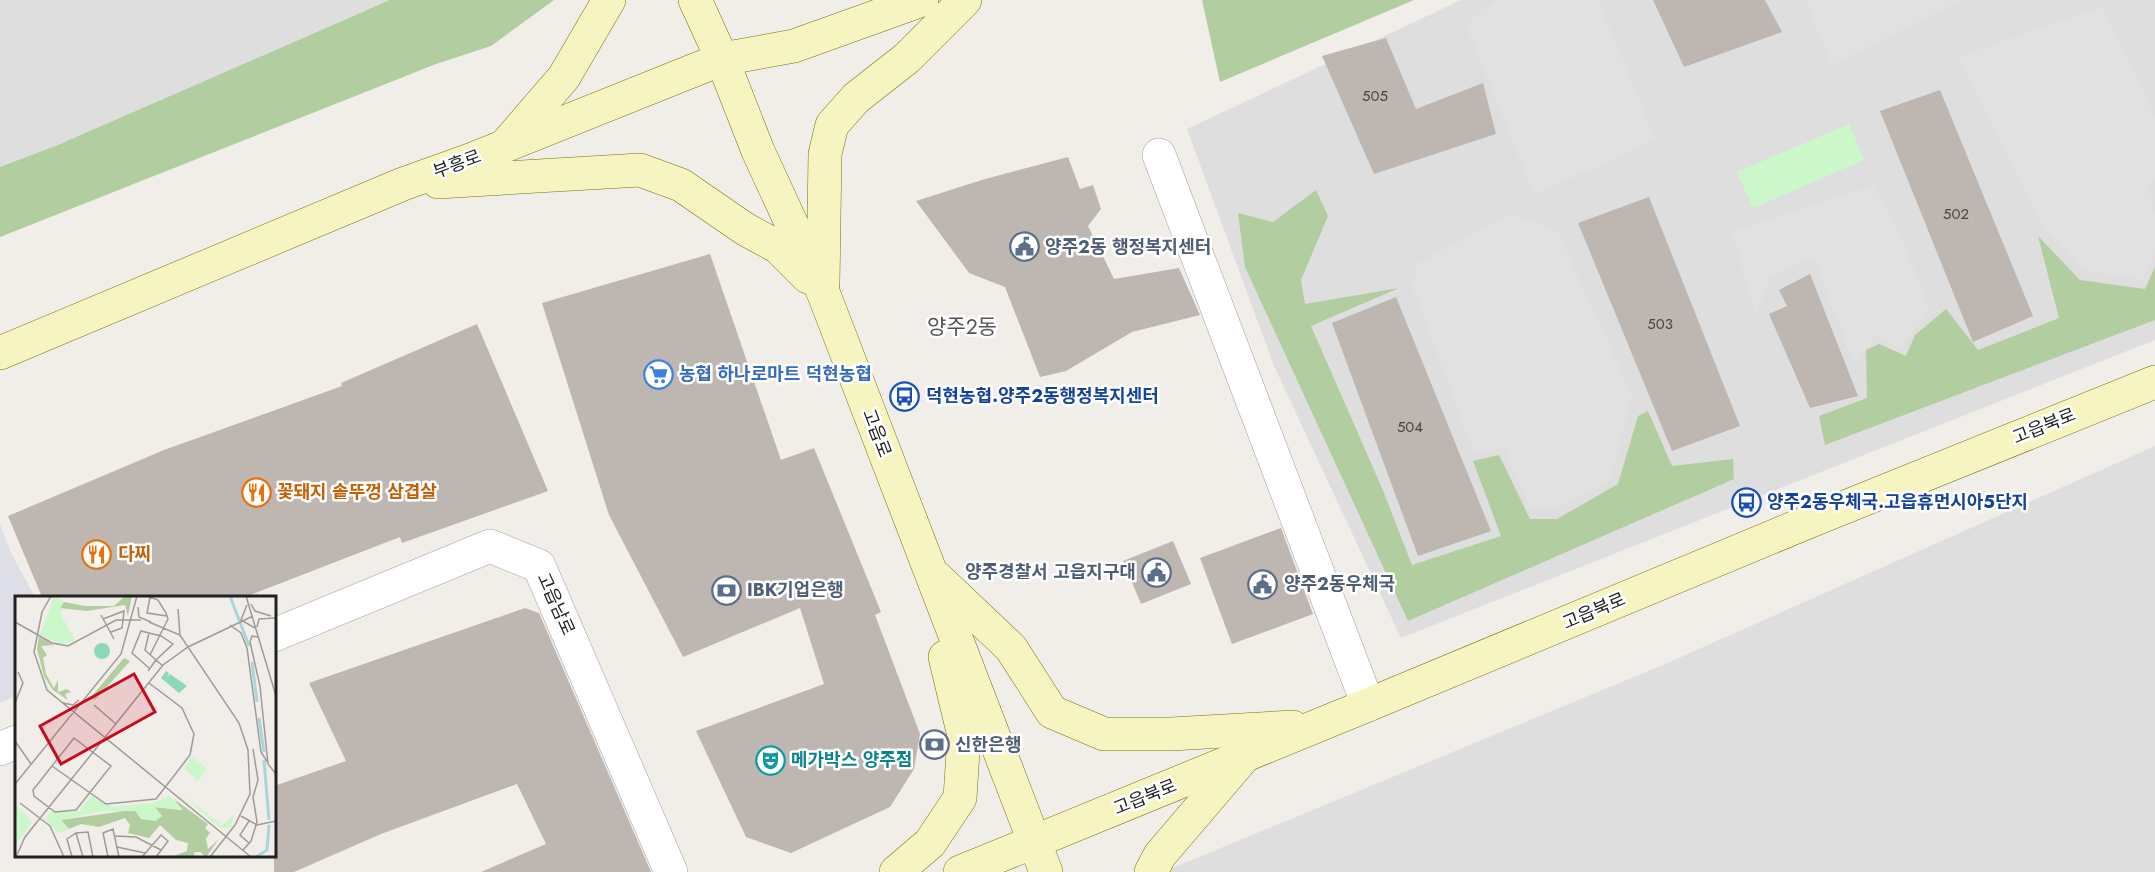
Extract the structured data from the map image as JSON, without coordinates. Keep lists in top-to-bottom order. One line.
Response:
{"streets":{"street":["부흥로","고읍북로","고읍로","고읍남로"]},"crossings":[["부흥로","고읍로"],["고읍북로","고읍로"]],"districts":["양주2동"],"places":{"public building":["양주2동 행정복지센터","양주경찰서 고읍지구대","양주2동우체국"],"supermarket":["농협 하나로마트 덕현농협"],"bus stop":["덕현농협.양주2동행정복지센터","양주2동우체국.고읍휴먼시아5단지"],"restaurant":["꽃돼지 솥뚜껑 삼겹살","다찌"],"bank":["IBK기업은행","신한은행"],"theatre":["메가박스 양주점"]},"house_numbers":["505","502","503","504"]}
